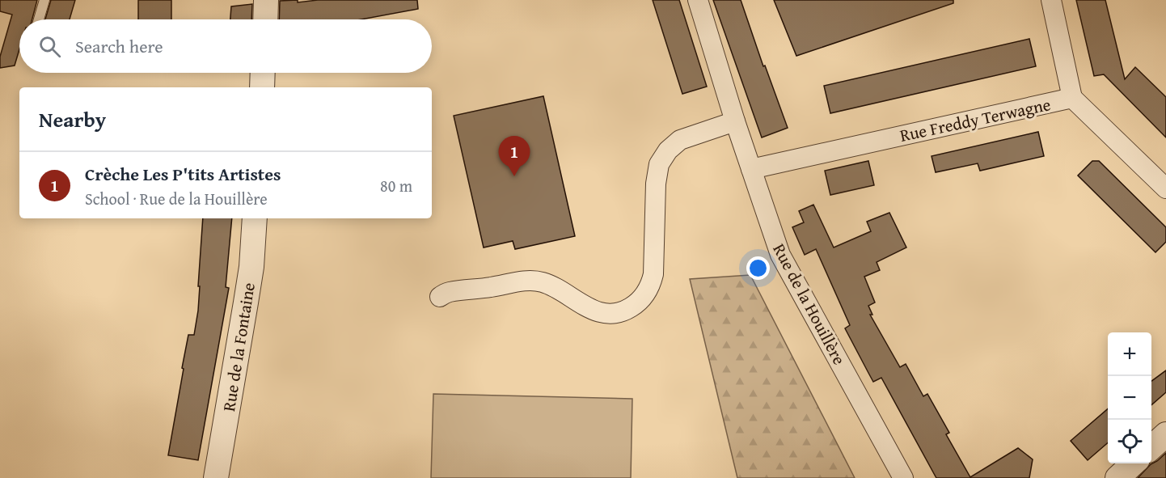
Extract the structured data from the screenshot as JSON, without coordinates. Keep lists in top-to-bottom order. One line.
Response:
{"streets":{"street":["Rue Freddy Terwagne","Rue de la Houillère","Rue de la Fontaine"]},"crossings":[["Rue Freddy Terwagne","Rue de la Houillère"]],"page":{"search":"Search here","heading":"Nearby","pins":"1","list":[{"mark":"1","name":"Crèche Les P'tits Artistes","note":"School · Rue de la Houillère","value":"80 m"}],"map_buttons":["+","−"]}}
